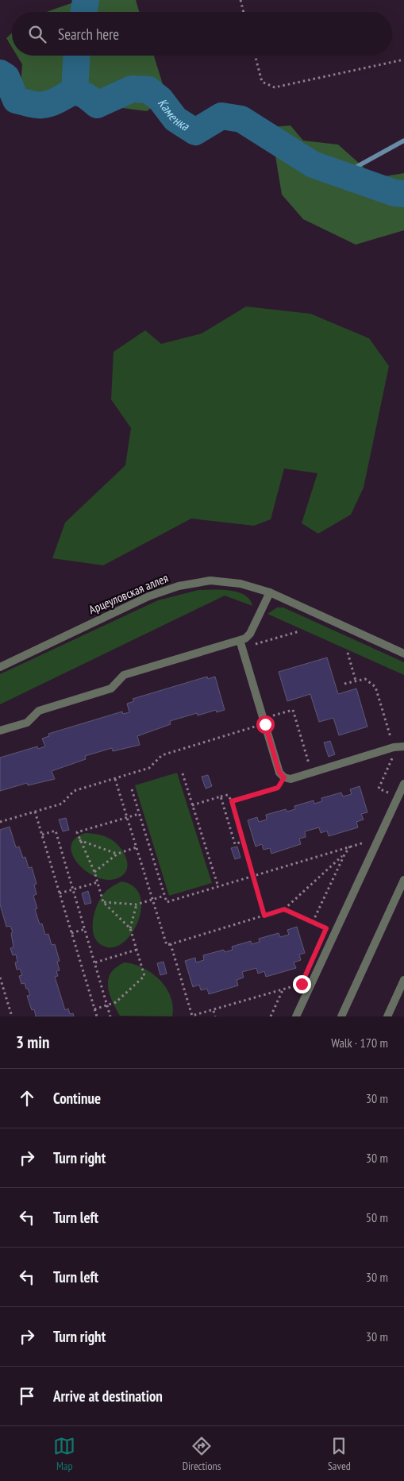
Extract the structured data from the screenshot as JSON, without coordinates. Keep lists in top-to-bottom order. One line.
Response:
{"streets":{"street":["Арцеуловская аллея"]},"water":["Каменка"],"page":{"search":"Search here","heading":["3 min","Walk · 170 m"],"list":[["Continue","30 m"],["Turn right","30 m"],["Turn left","50 m"],["Turn left","30 m"],["Turn right","30 m"],"Arrive at destination"],"nav":["Map","Directions","Saved"]}}
